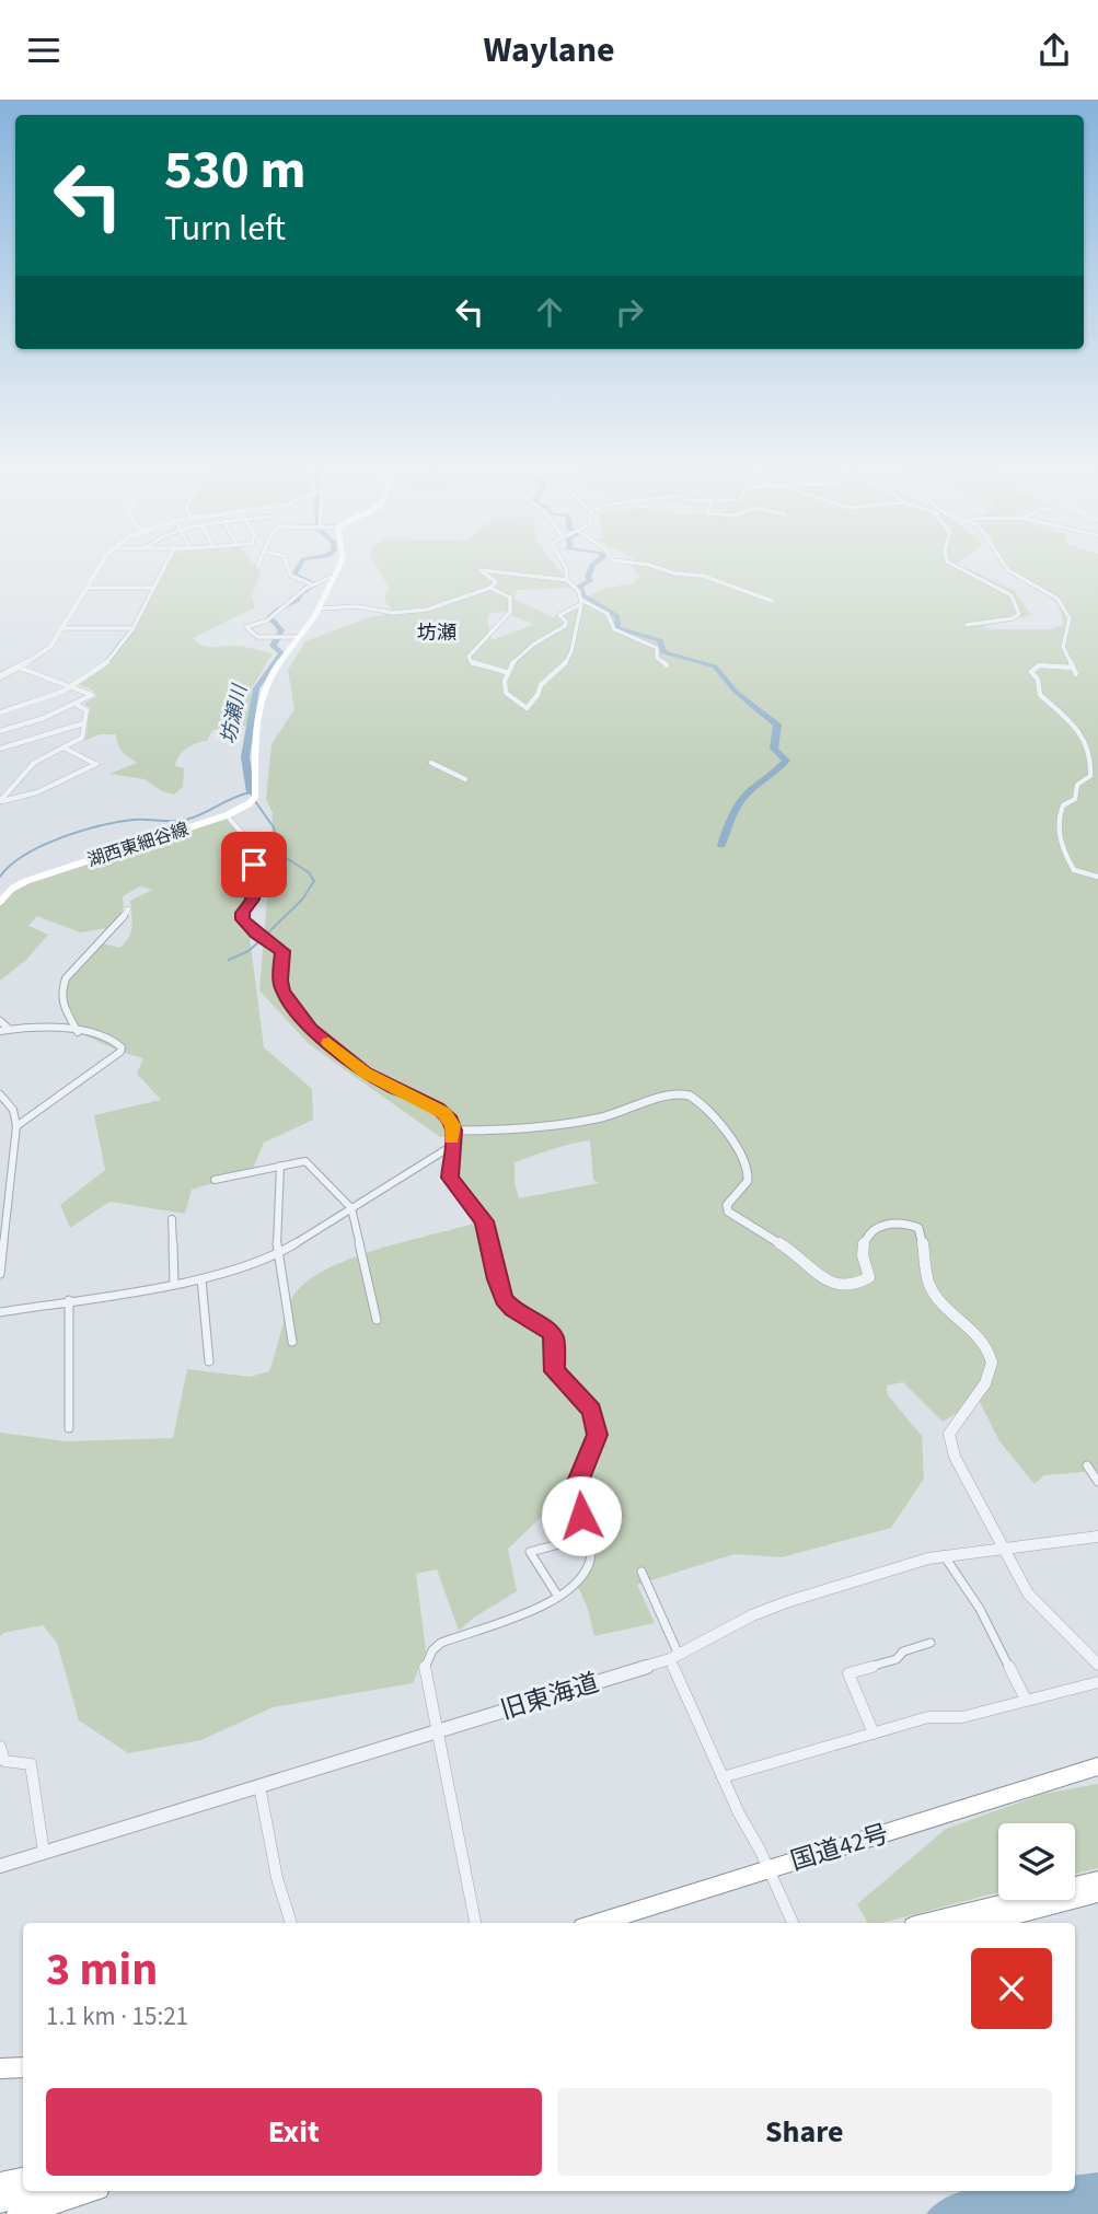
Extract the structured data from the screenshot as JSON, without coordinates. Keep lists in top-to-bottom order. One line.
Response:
{"streets":{"highway":["国道42号"],"main road":["湖西東細谷線"],"street":["旧東海道"]},"districts":["坊瀬"],"water":["坊瀬川"],"page":{"header":"Waylane","turn":["530 m","Turn left"],"heading":["3 min","1.1 km · 15:21"],"buttons":["Exit","Share"]}}
